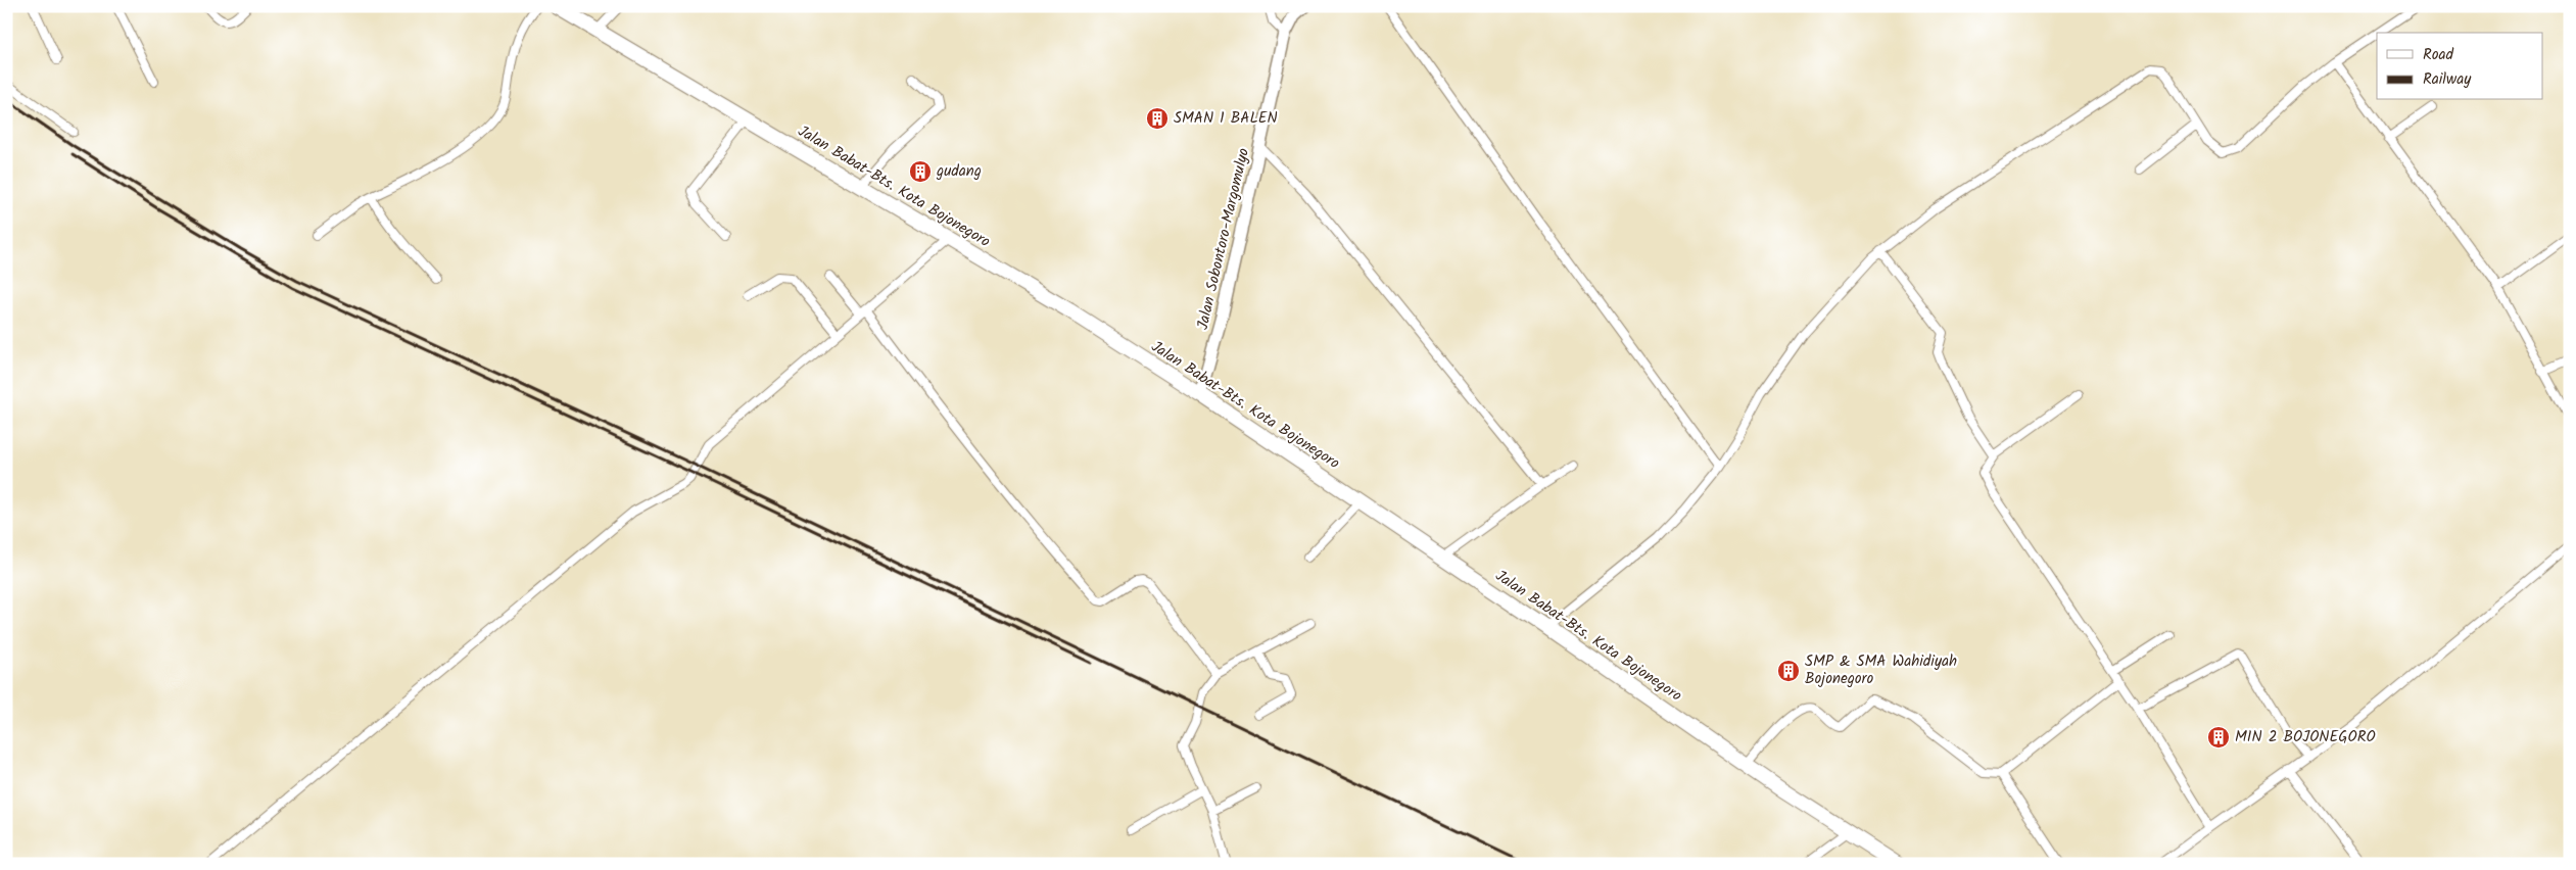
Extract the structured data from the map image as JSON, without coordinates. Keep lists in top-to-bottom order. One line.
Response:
{"streets":{"highway":["Jalan Babat-Bts. Kota Bojonegoro"],"street":["Jalan Sobontoro-Margomulyo"]},"crossings":[["Jalan Babat-Bts. Kota Bojonegoro","Jalan Sobontoro-Margomulyo"]],"places":{"building":["SMAN 1 BALEN","gudang","SMP & SMA Wahidiyah Bojonegoro","MIN 2 BOJONEGORO"]},"legend":["Road","Railway"]}
